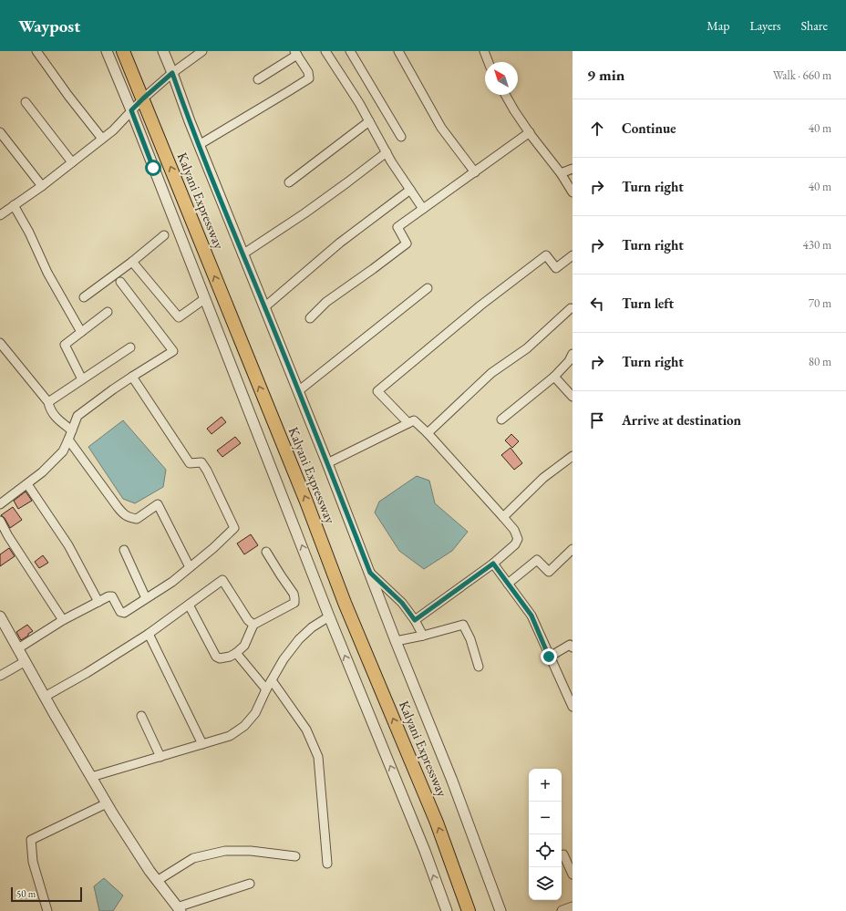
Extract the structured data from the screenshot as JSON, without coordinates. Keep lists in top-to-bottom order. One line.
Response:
{"streets":{"highway":["Kalyani Expressway"]},"one_way":["Kalyani Expressway"],"scale_bar":"50 m","north":"top left","page":{"header":"Waypost","nav":["Map","Layers","Share"],"heading":["9 min","Walk · 660 m"],"list":[["Continue","40 m"],["Turn right","40 m"],["Turn right","430 m"],["Turn left","70 m"],["Turn right","80 m"],"Arrive at destination"],"map_buttons":["+","−"],"scale":"50 m"}}
